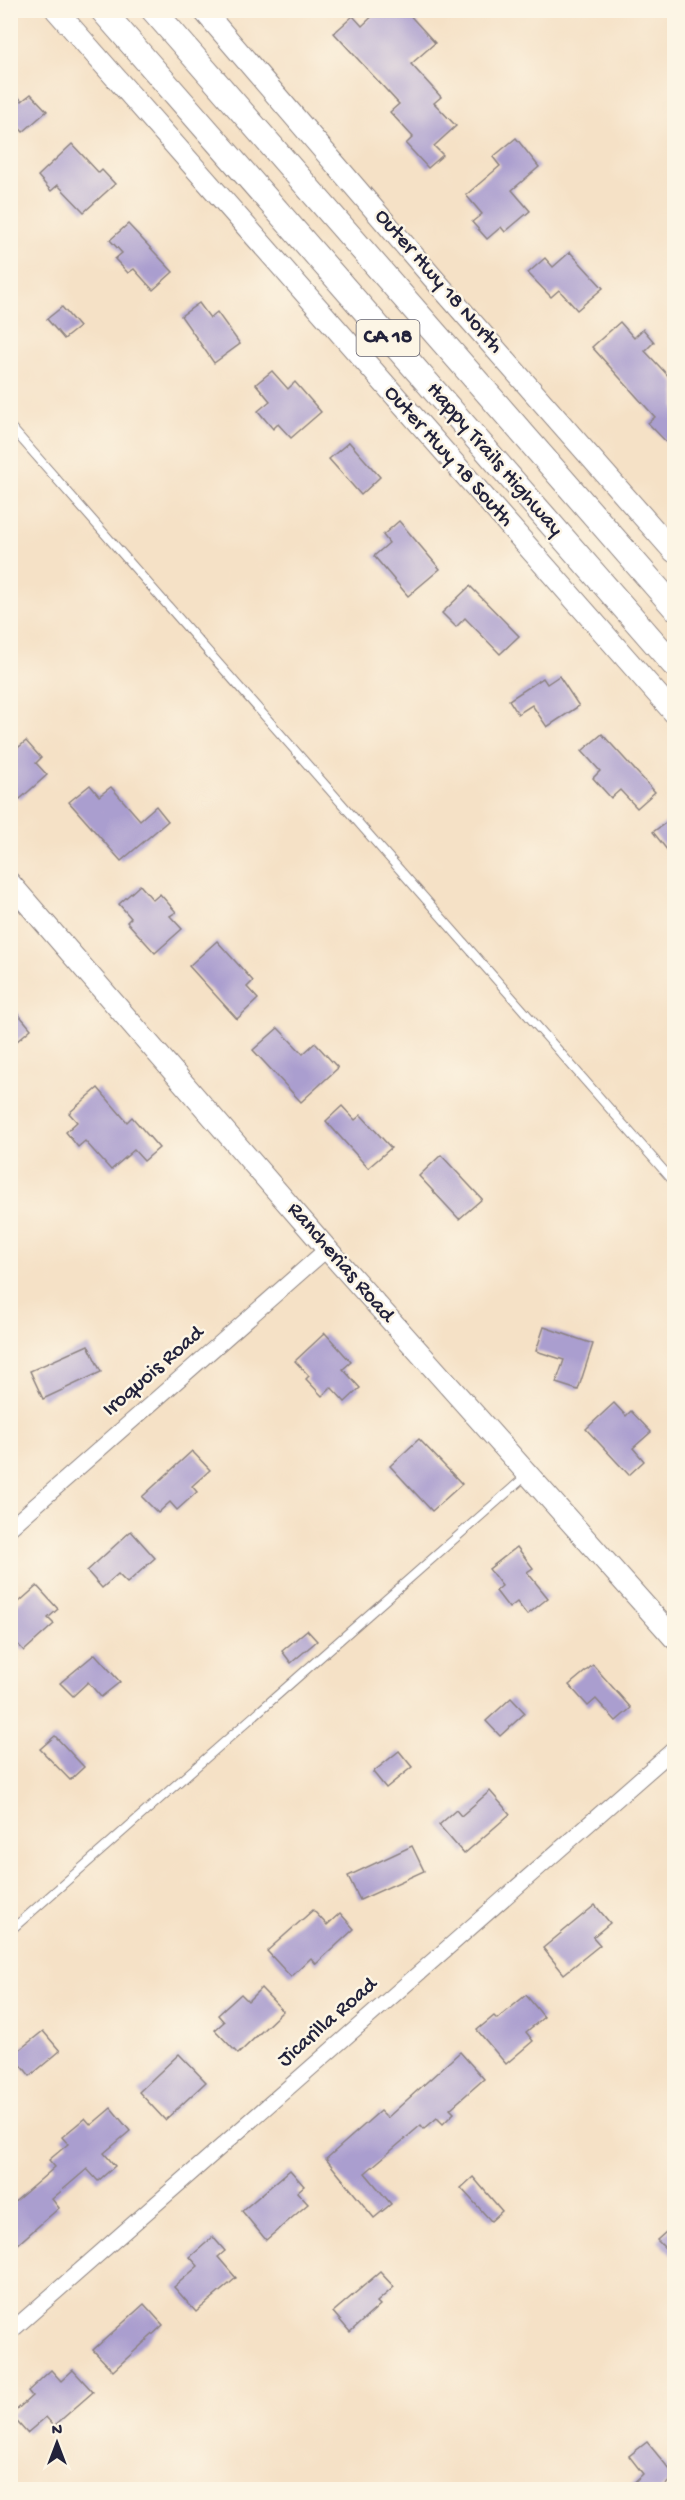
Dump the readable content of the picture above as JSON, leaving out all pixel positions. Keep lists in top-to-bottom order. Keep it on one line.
{"streets":{"main road":["CA 18","Happy Trails Highway"],"street":["Outer Hwy 18 North","Outer Hwy 18 South","Rancherias Road","Iroquois Road","Jicarilla Road"]},"crossings":[["Rancherias Road","Iroquois Road"]],"north":"top"}
